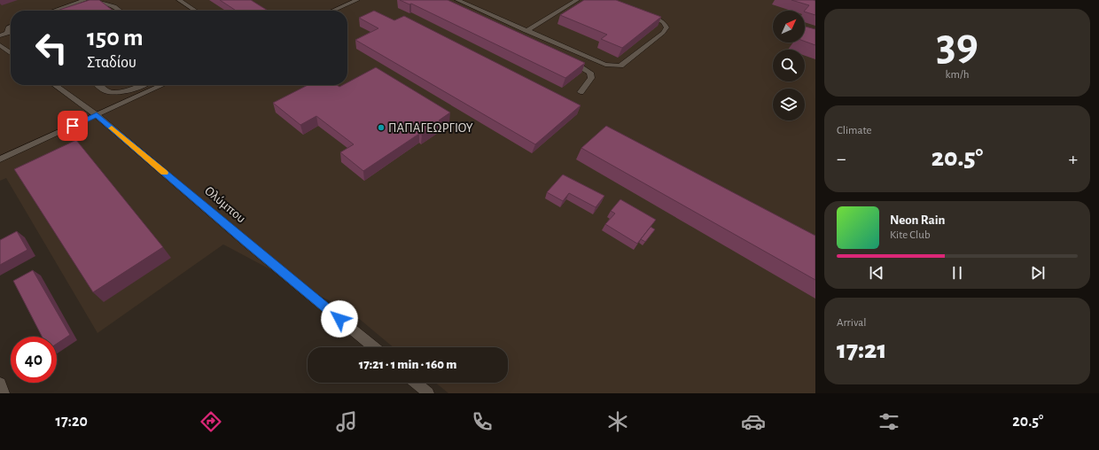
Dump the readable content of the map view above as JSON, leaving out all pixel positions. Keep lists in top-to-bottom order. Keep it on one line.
{"streets":{"street":["Ολύμπου"]},"places":["ΠΑΠΑΓΕΩΡΓΙΟΥ"],"north":"top right","page":{"tile":[["39","km/h"],"Climate",["Arrival","17:21"]],"turn":["150 m","Σταδίου"],"heat":["−","20.5°","+"],"song":["Neon Rain","Kite Club"],"limit":"40","trip":"17:21 · 1 min · 160 m","tabs":["17:20","20.5°"]}}
